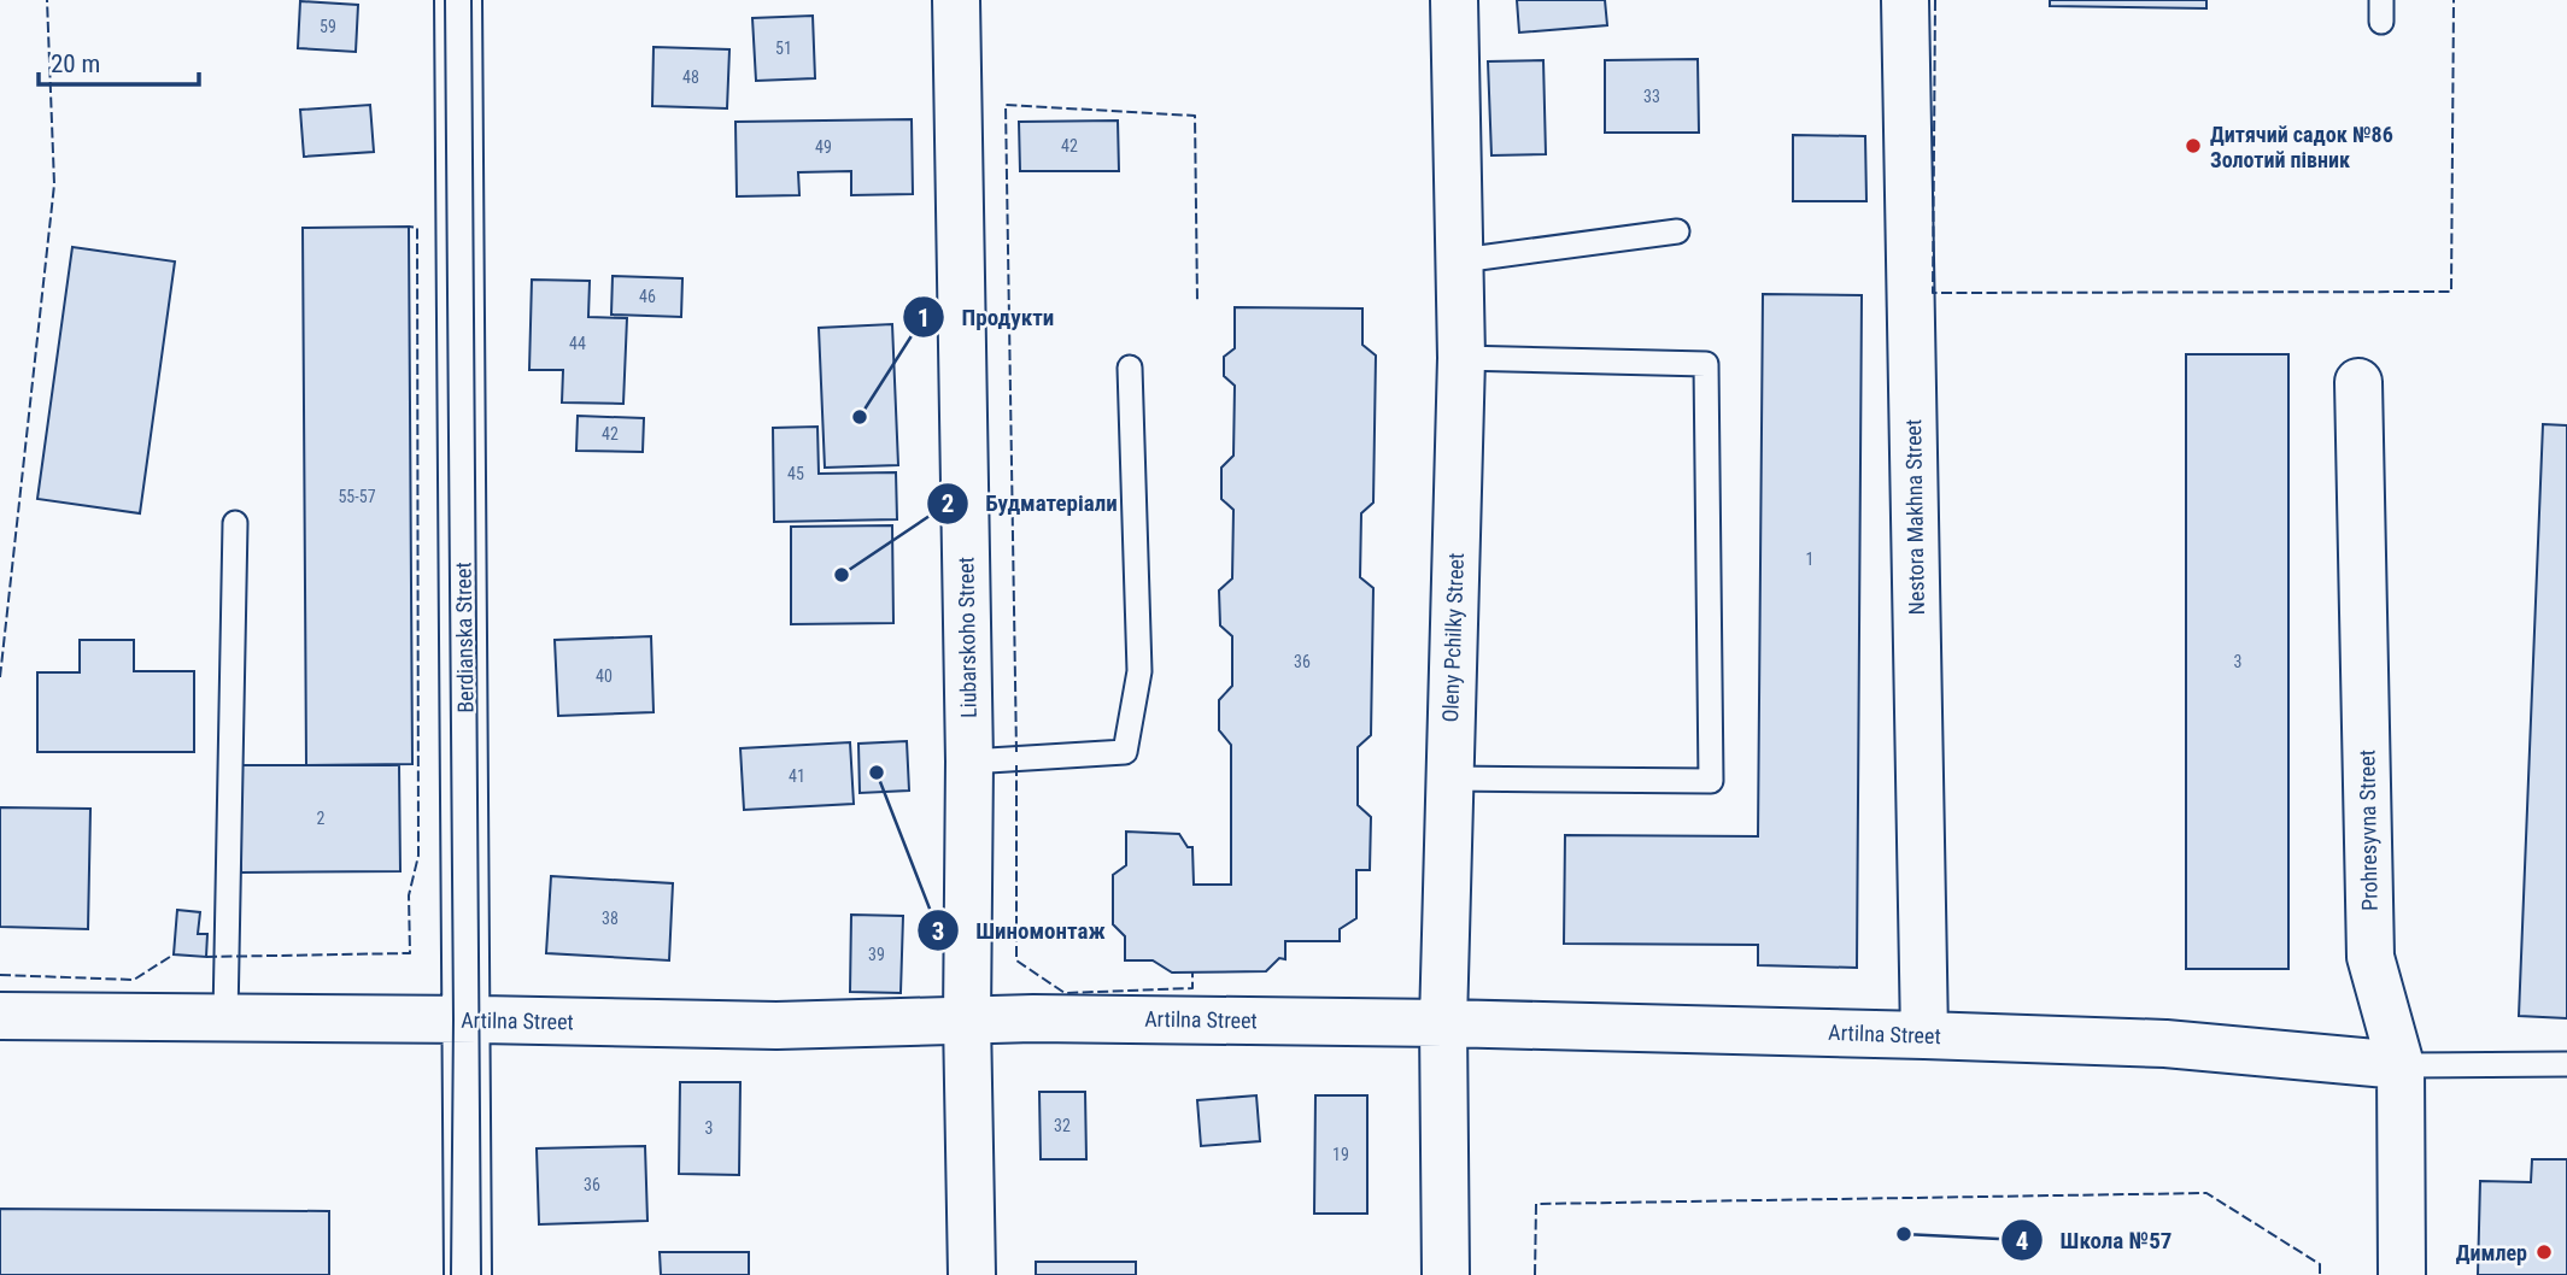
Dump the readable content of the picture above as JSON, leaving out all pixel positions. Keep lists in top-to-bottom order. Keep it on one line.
{"streets":{"street":["Nestora Makhna Street","Berdianska Street","Liubarskoho Street","Oleny Pchilky Street","Prohresyvna Street","Artilna Street"]},"crossings":[["Nestora Makhna Street","Artilna Street"],["Berdianska Street","Artilna Street"],["Liubarskoho Street","Artilna Street"],["Oleny Pchilky Street","Artilna Street"],["Prohresyvna Street","Artilna Street"]],"places":["Дитячий садок №86 Золотий півник","Продукти","Будматеріали","Шиномонтаж","Школа №57","Димлер"],"house_numbers":["59","51","48","33","42","49","46","44","42","45","55-57","1","36","3","40","41","2","38","39","32","3","19","36"],"scale_bar":"20 m"}
